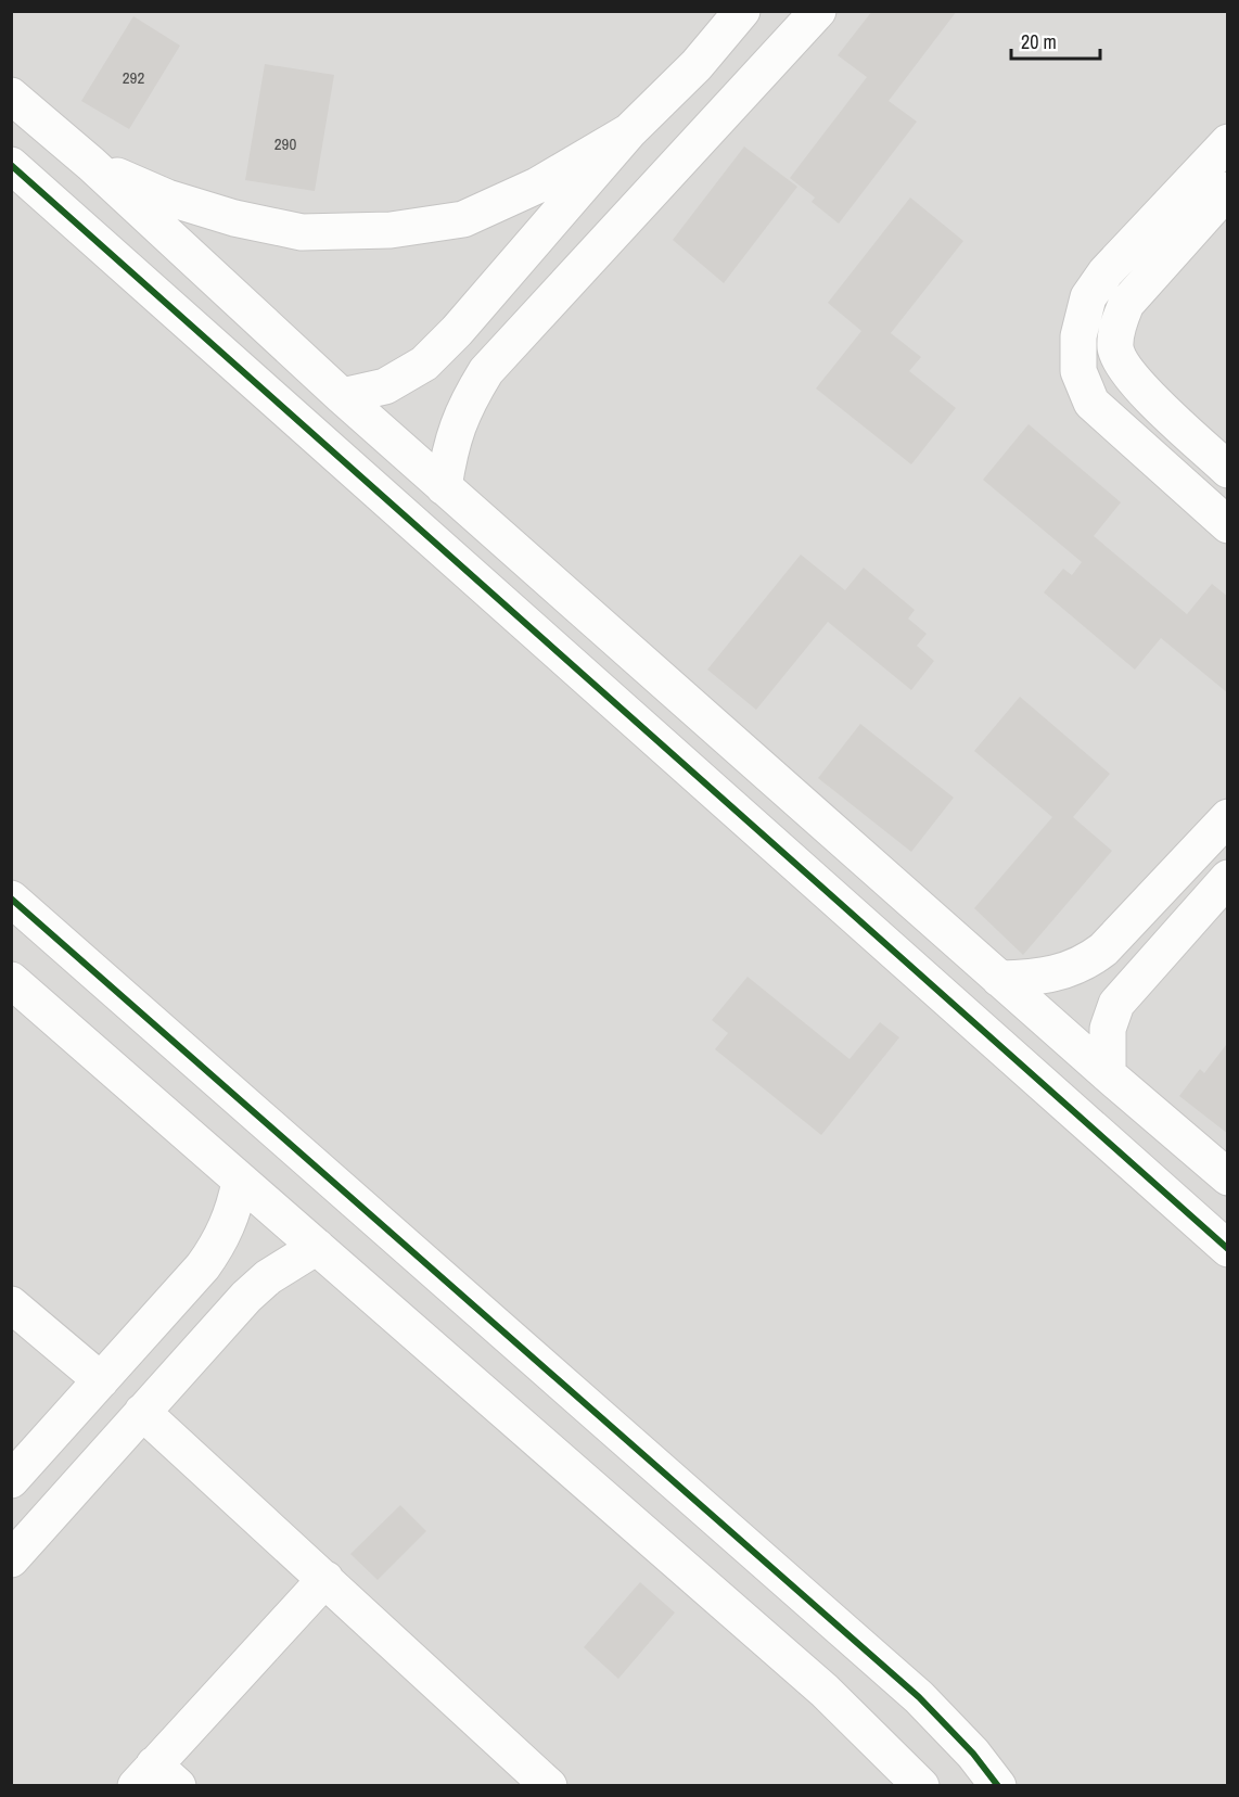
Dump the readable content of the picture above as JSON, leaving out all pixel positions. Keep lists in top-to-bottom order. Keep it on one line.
{"house_numbers":["292","290"],"scale_bar":"20 m"}
